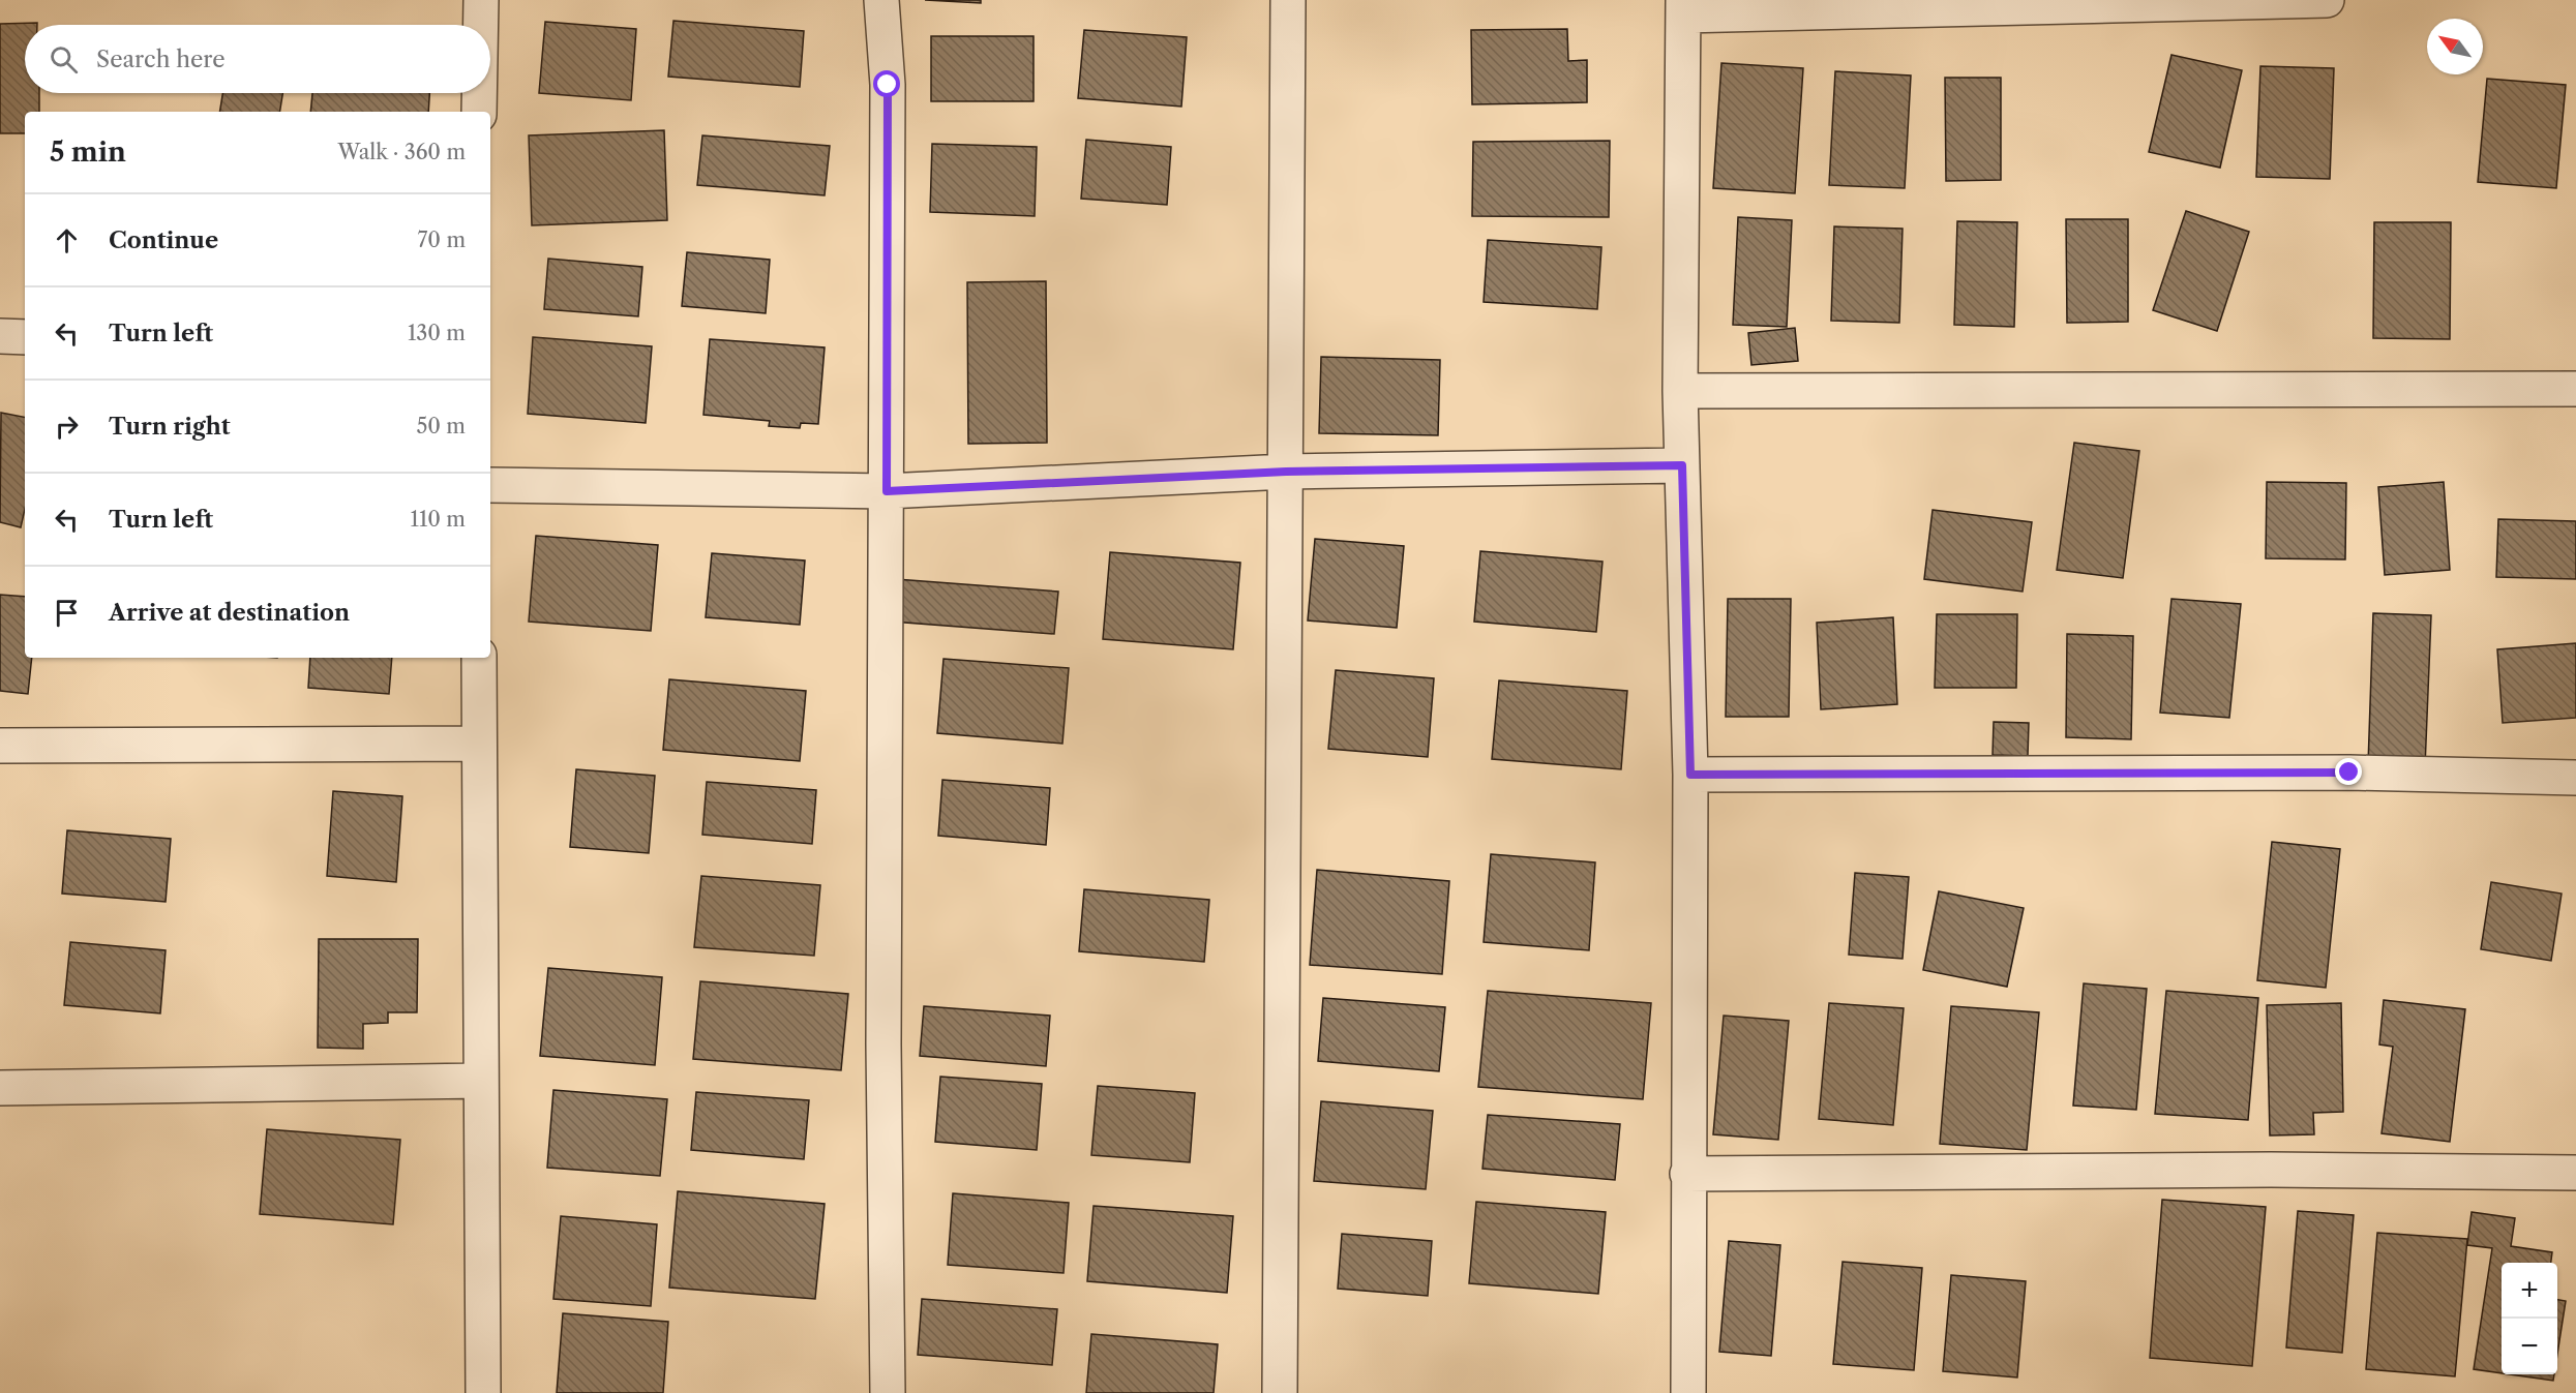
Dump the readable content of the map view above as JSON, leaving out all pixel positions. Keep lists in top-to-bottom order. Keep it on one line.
{"north":"top left","page":{"search":"Search here","heading":["5 min","Walk · 360 m"],"list":[["Continue","70 m"],["Turn left","130 m"],["Turn right","50 m"],["Turn left","110 m"],"Arrive at destination"],"map_buttons":["+","−"]}}
